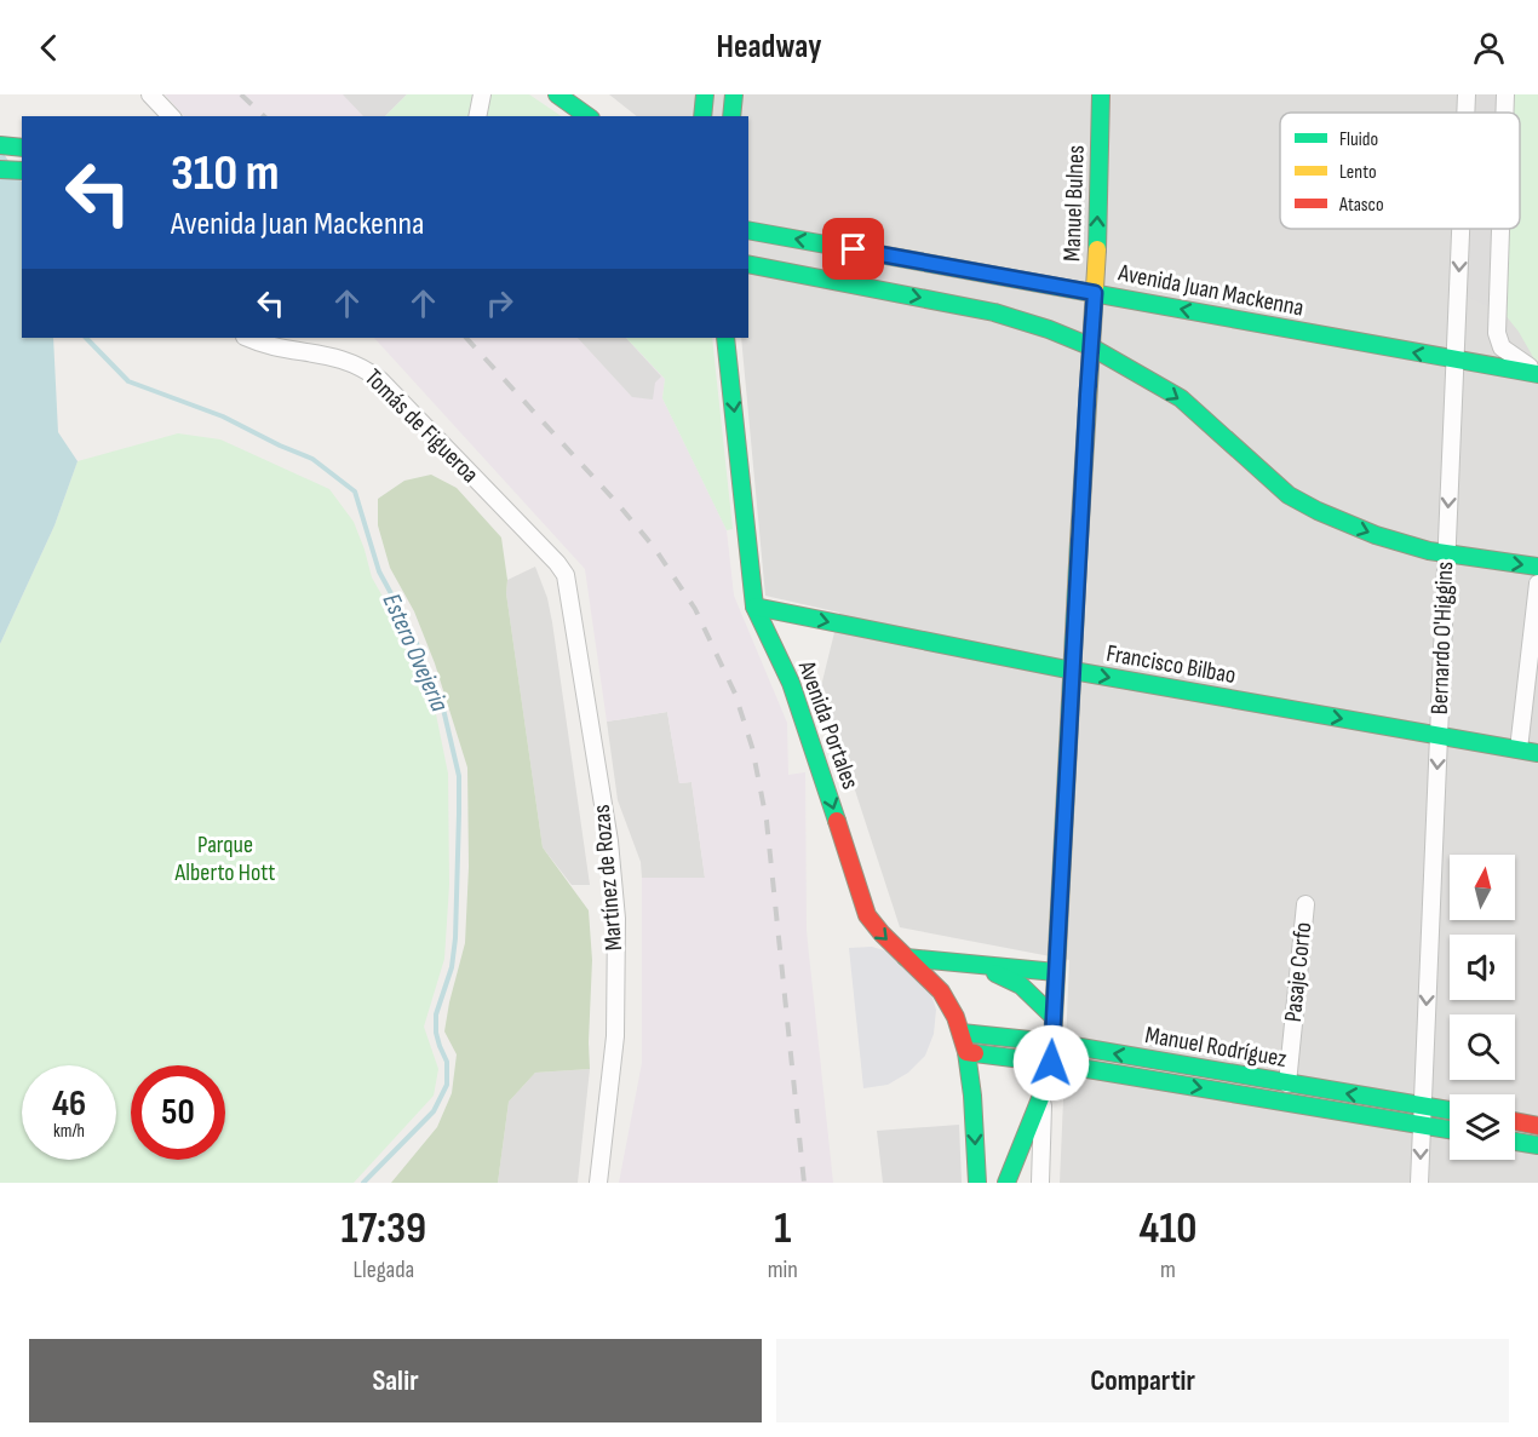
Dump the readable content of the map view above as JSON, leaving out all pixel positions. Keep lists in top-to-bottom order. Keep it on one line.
{"streets":{"main road":["Manuel Bulnes","Avenida Juan Mackenna","Francisco Bilbao","Avenida Portales","Manuel Rodríguez"],"street":["Tomás de Figueroa","Bernardo O'Higgins","Martínez de Rozas","Pasaje Corfo"]},"crossings":[["Manuel Bulnes","Avenida Juan Mackenna"],["Manuel Bulnes","Francisco Bilbao"],["Manuel Bulnes","Manuel Rodríguez"],["Avenida Juan Mackenna","Bernardo O'Higgins"],["Tomás de Figueroa","Martínez de Rozas"],["Bernardo O'Higgins","Francisco Bilbao"],["Bernardo O'Higgins","Manuel Rodríguez"],["Francisco Bilbao","Avenida Portales"],["Avenida Portales","Manuel Rodríguez"],["Pasaje Corfo","Manuel Rodríguez"]],"one_way":["Bernardo O'Higgins","Francisco Bilbao","Avenida Portales"],"water":["Estero Ovejeria"],"parks":["Parque Alberto Hott"],"legend":["Fluido","Lento","Atasco"],"north":"top","page":{"header":"Headway","turn":["310 m","Avenida Juan Mackenna"],"speed":"46 km/h","limit":"50","eta":["17:39","Llegada","1","min","410","m"],"buttons":["Salir","Compartir"]}}
